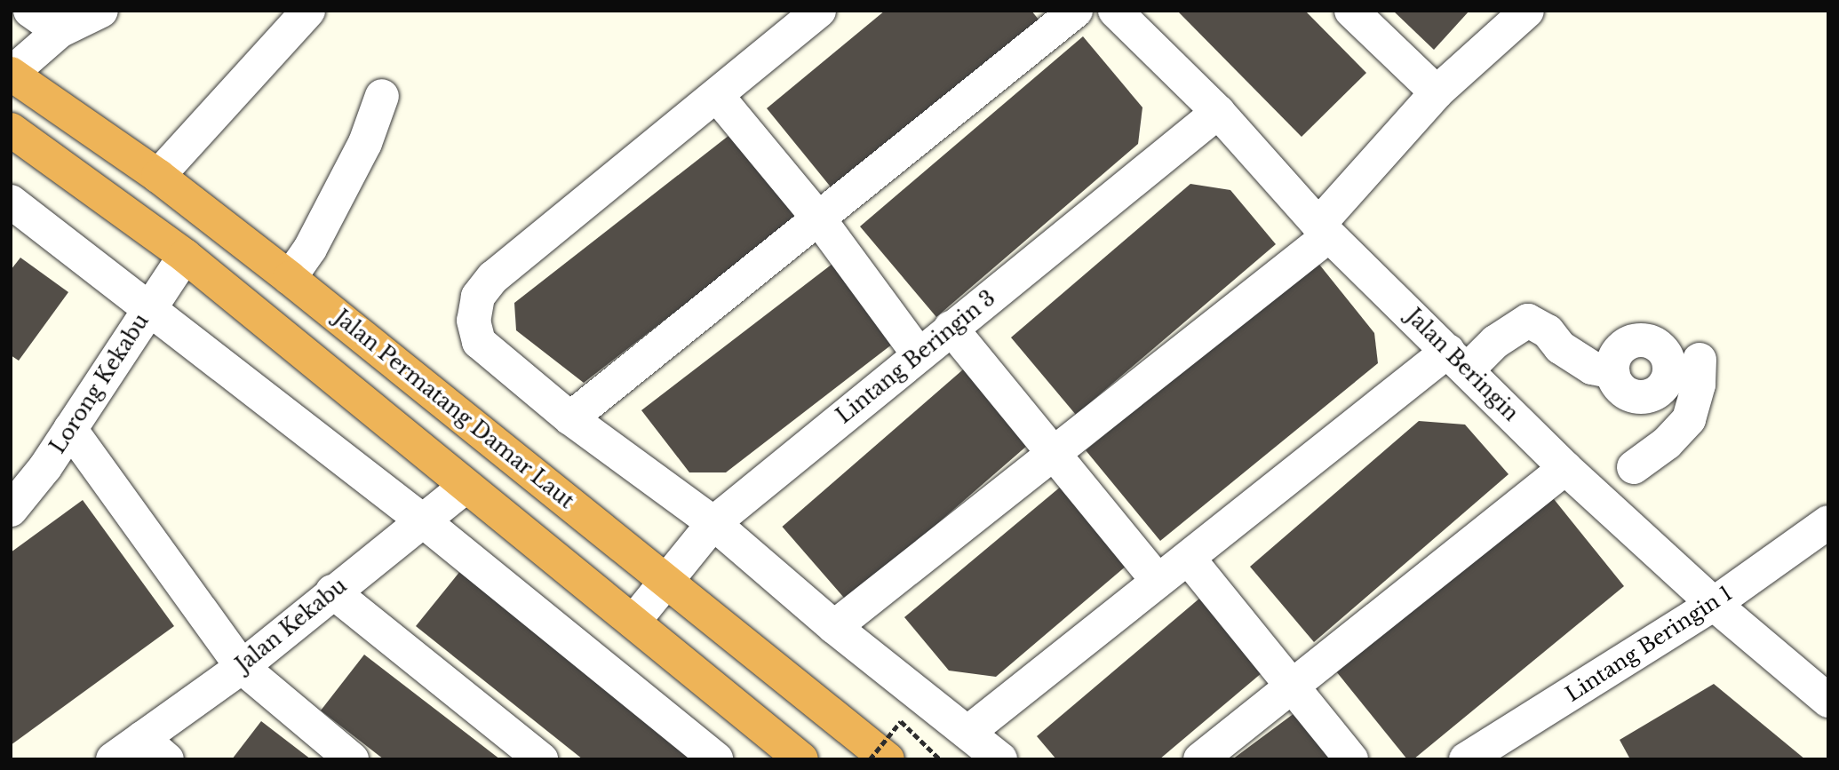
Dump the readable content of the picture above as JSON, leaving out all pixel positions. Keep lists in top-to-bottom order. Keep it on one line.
{"streets":{"highway":["Jalan Permatang Damar Laut"],"street":["Lintang Beringin 3","Jalan Beringin","Lorong Kekabu","Jalan Kekabu","Lintang Beringin 1"]},"crossings":[["Lintang Beringin 3","Jalan Beringin"],["Lintang Beringin 3","Jalan Permatang Damar Laut"],["Jalan Beringin","Lintang Beringin 1"]]}
